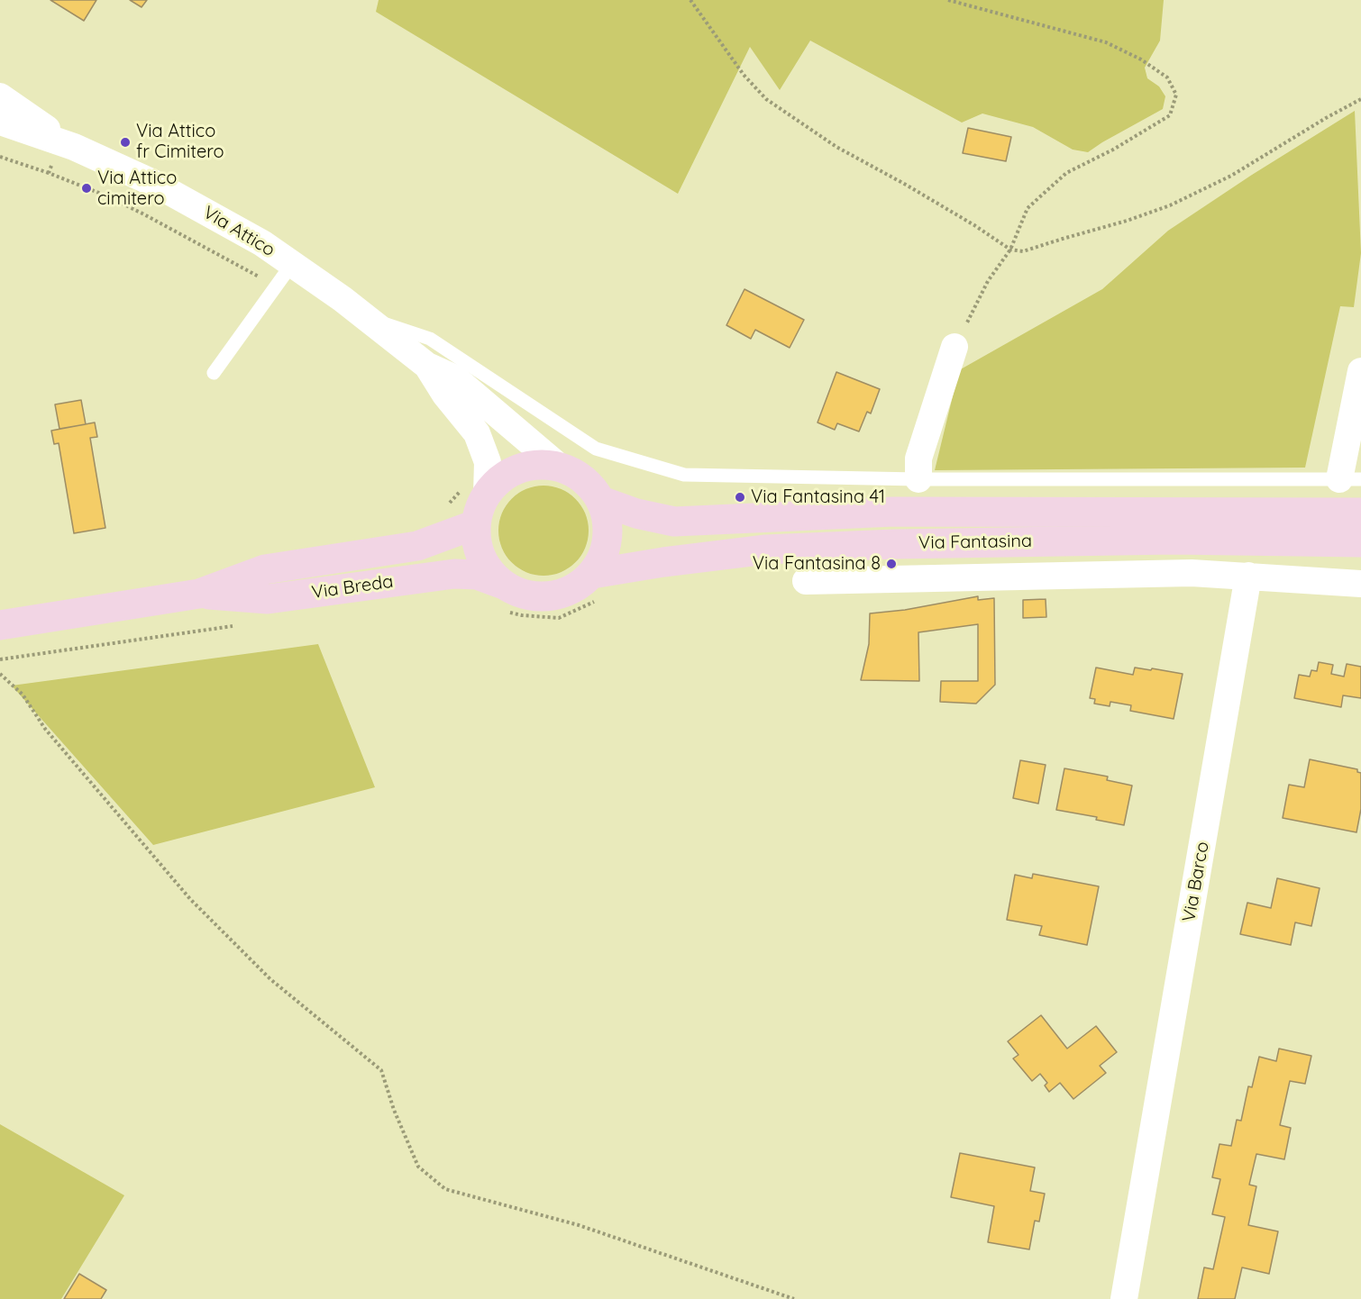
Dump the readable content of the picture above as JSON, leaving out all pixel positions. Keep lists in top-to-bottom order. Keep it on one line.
{"streets":{"street":["Via Attico","Via Fantasina","Via Breda","Via Barco"]},"crossings":[["Via Attico","Via Fantasina"],["Via Attico","Via Breda"],["Via Fantasina","Via Breda"]],"places":["Via Attico fr Cimitero","Via Attico cimitero","Via Fantasina 41","Via Fantasina 8"]}
